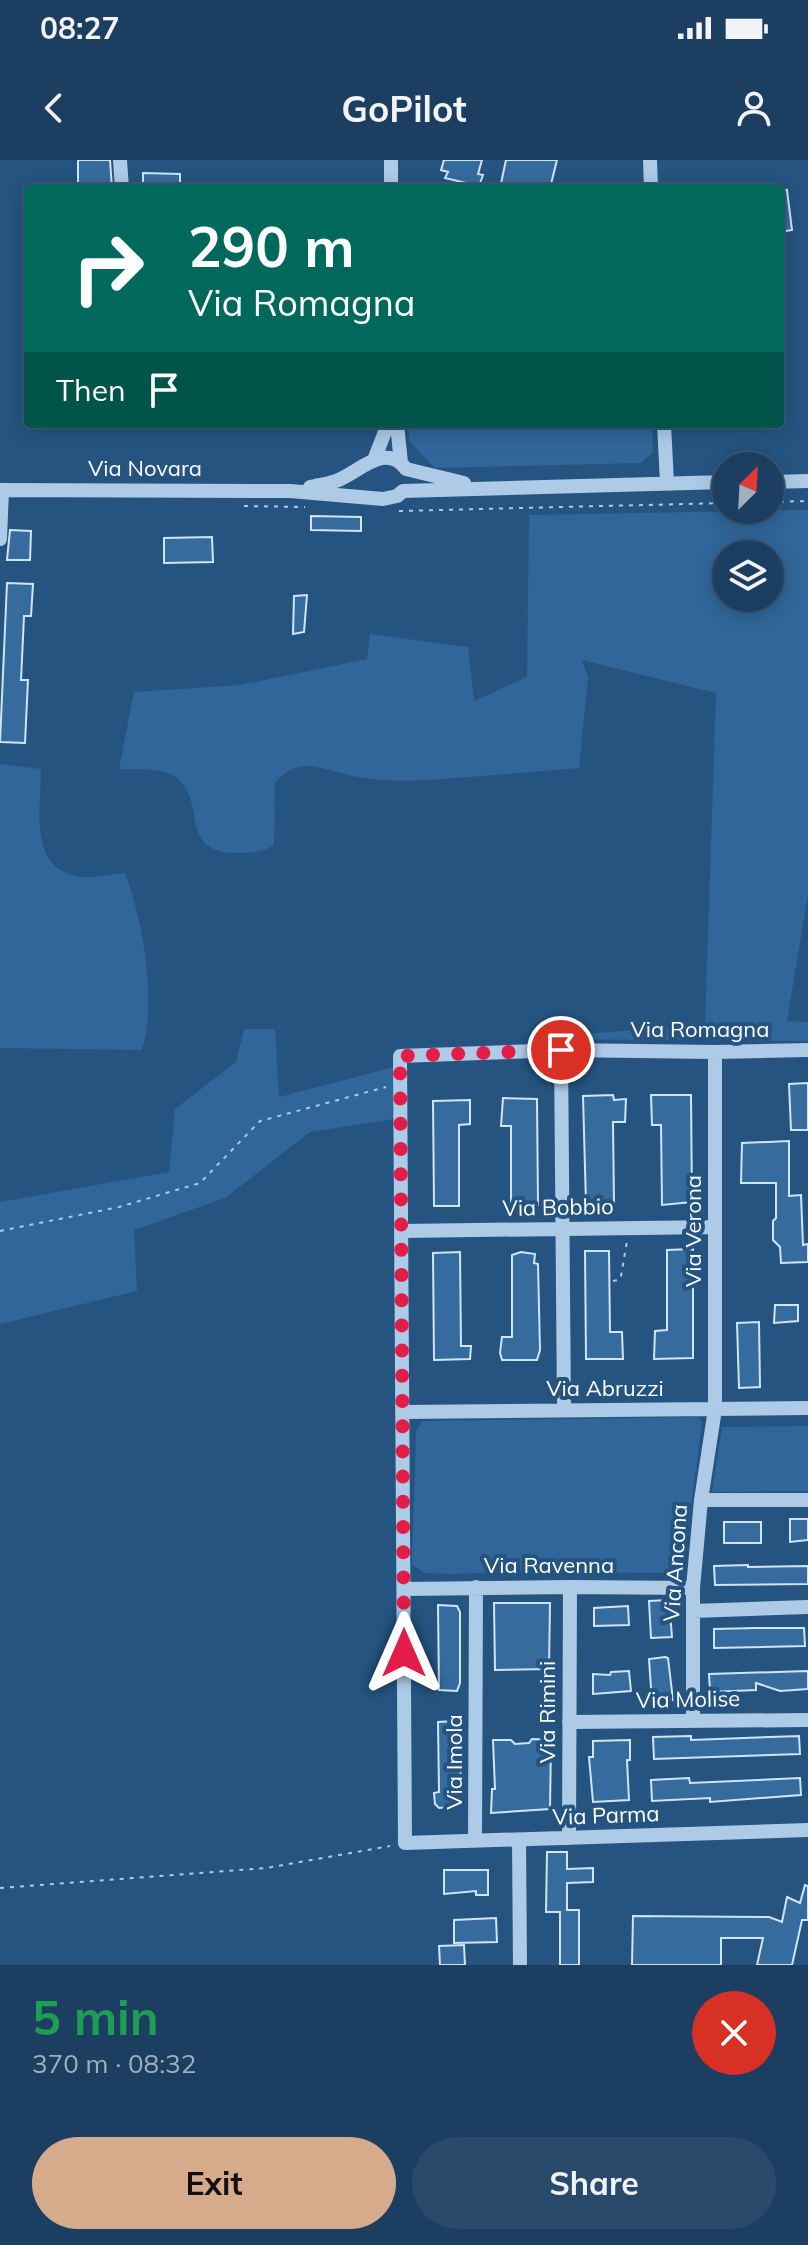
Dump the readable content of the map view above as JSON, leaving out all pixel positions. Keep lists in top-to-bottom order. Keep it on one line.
{"streets":{"street":["Via Novara","Via Romagna","Via Bobbio","Via Verona","Via Abruzzi","Via Ancona","Via Ravenna","Via Molise","Via Rimini","Via Imola","Via Parma"]},"crossings":[["Via Romagna","Via Verona"],["Via Bobbio","Via Verona"],["Via Verona","Via Abruzzi"],["Via Verona","Via Ancona"],["Via Abruzzi","Via Ancona"],["Via Ancona","Via Ravenna"],["Via Ancona","Via Molise"],["Via Ravenna","Via Rimini"],["Via Ravenna","Via Imola"],["Via Molise","Via Rimini"],["Via Rimini","Via Parma"],["Via Imola","Via Parma"]],"north":"top right","page":{"status":"08:27","header":"GoPilot","turn":["290 m","Via Romagna"],"then":"Then","heading":["5 min","370 m · 08:32"],"buttons":["Exit","Share"]}}
